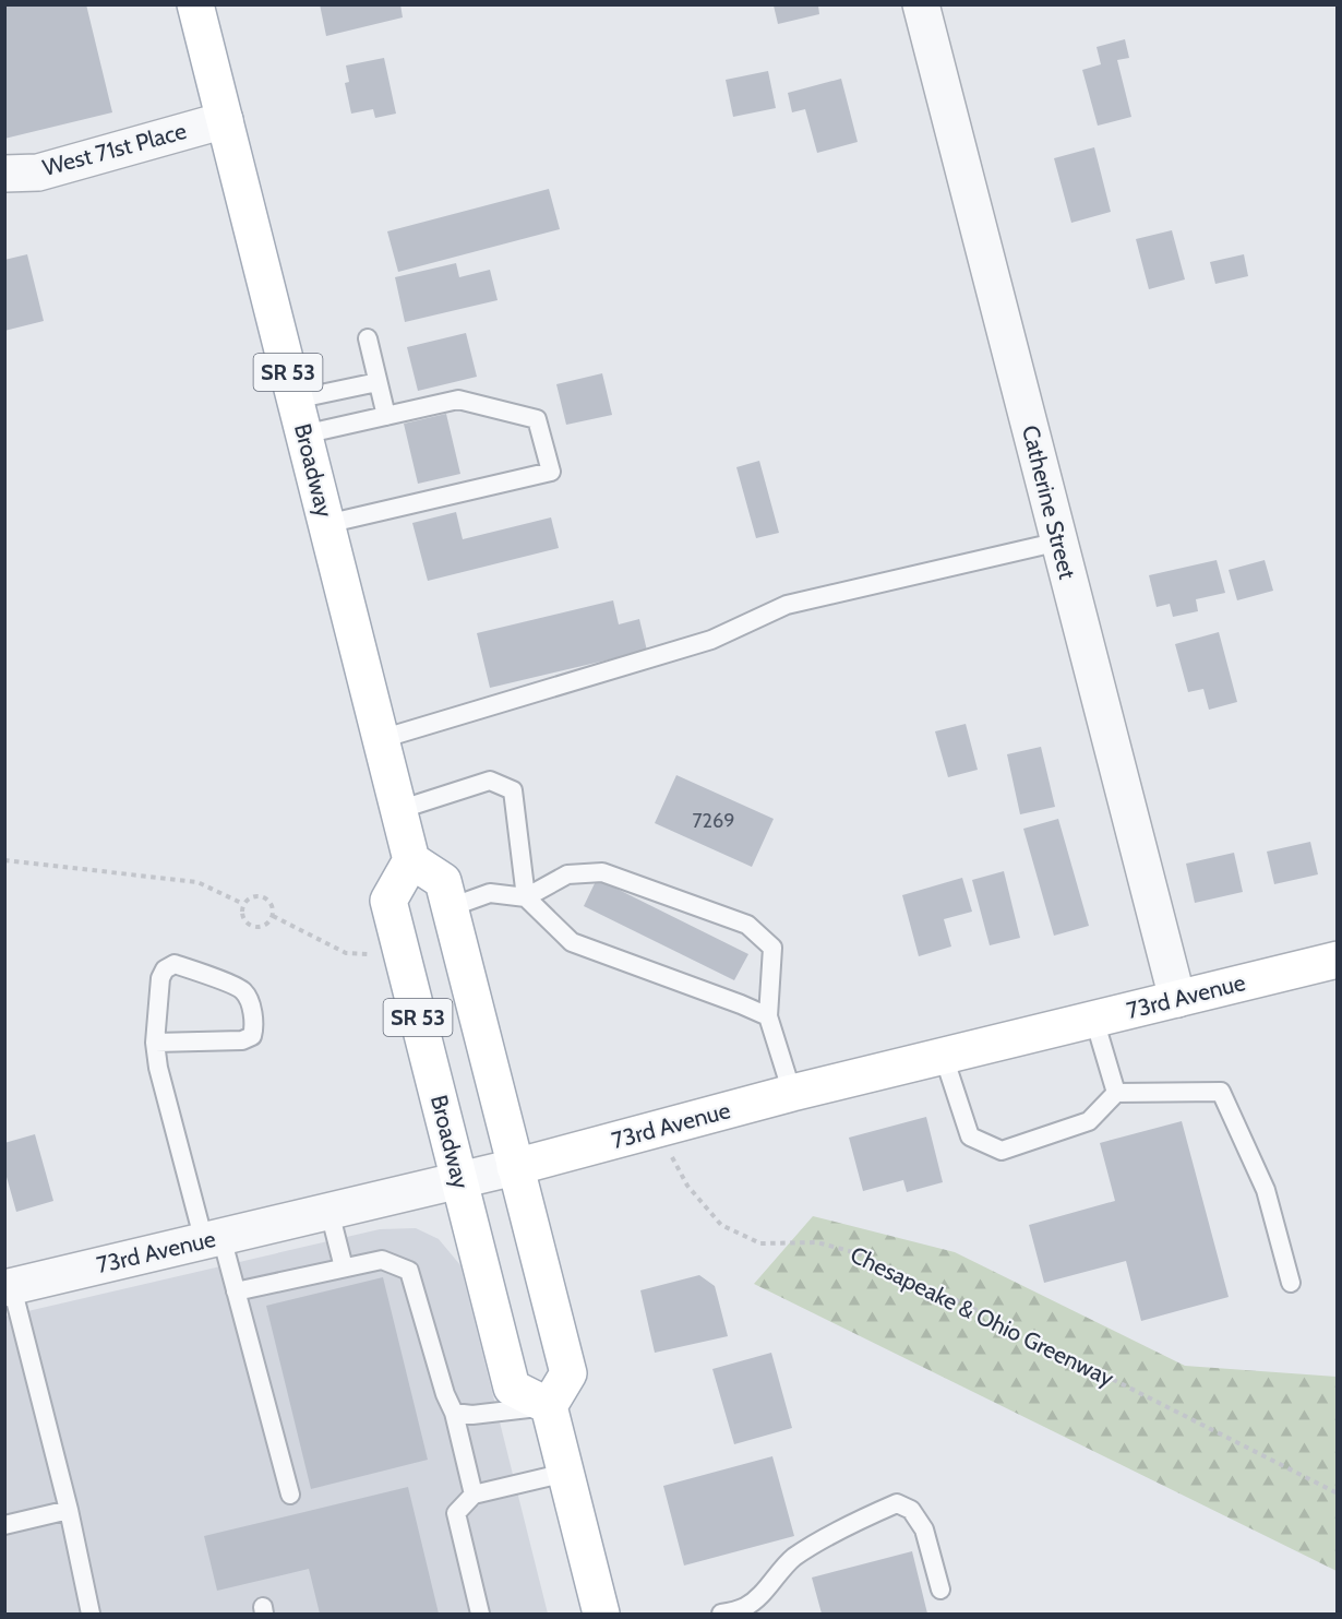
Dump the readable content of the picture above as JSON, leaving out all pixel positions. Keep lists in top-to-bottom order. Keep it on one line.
{"streets":{"main road":["SR 53","Broadway","73rd Avenue"],"street":["West 71st Place","Catherine Street"],"path":["Chesapeake & Ohio Greenway"]},"crossings":[["West 71st Place","Broadway"],["SR 53","Broadway"],["SR 53","73rd Avenue"],["Broadway","73rd Avenue"],["Catherine Street","73rd Avenue"],["73rd Avenue","Chesapeake & Ohio Greenway"]],"house_numbers":["7269"]}
